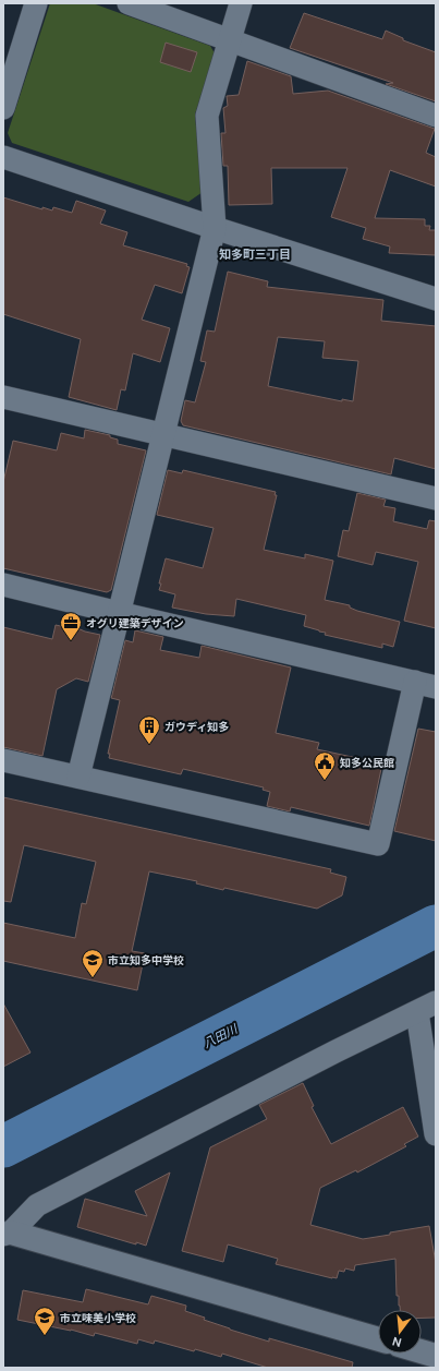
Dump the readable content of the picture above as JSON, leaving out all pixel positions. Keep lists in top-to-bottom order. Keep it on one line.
{"districts":["知多町三丁目"],"water":["八田川"],"places":{"office":["オグリ建築デザイン"],"building":["ガウディ知多"],"public building":["知多公民館"],"school or university":["市立知多中学校","市立味美小学校"]},"north":"bottom"}
